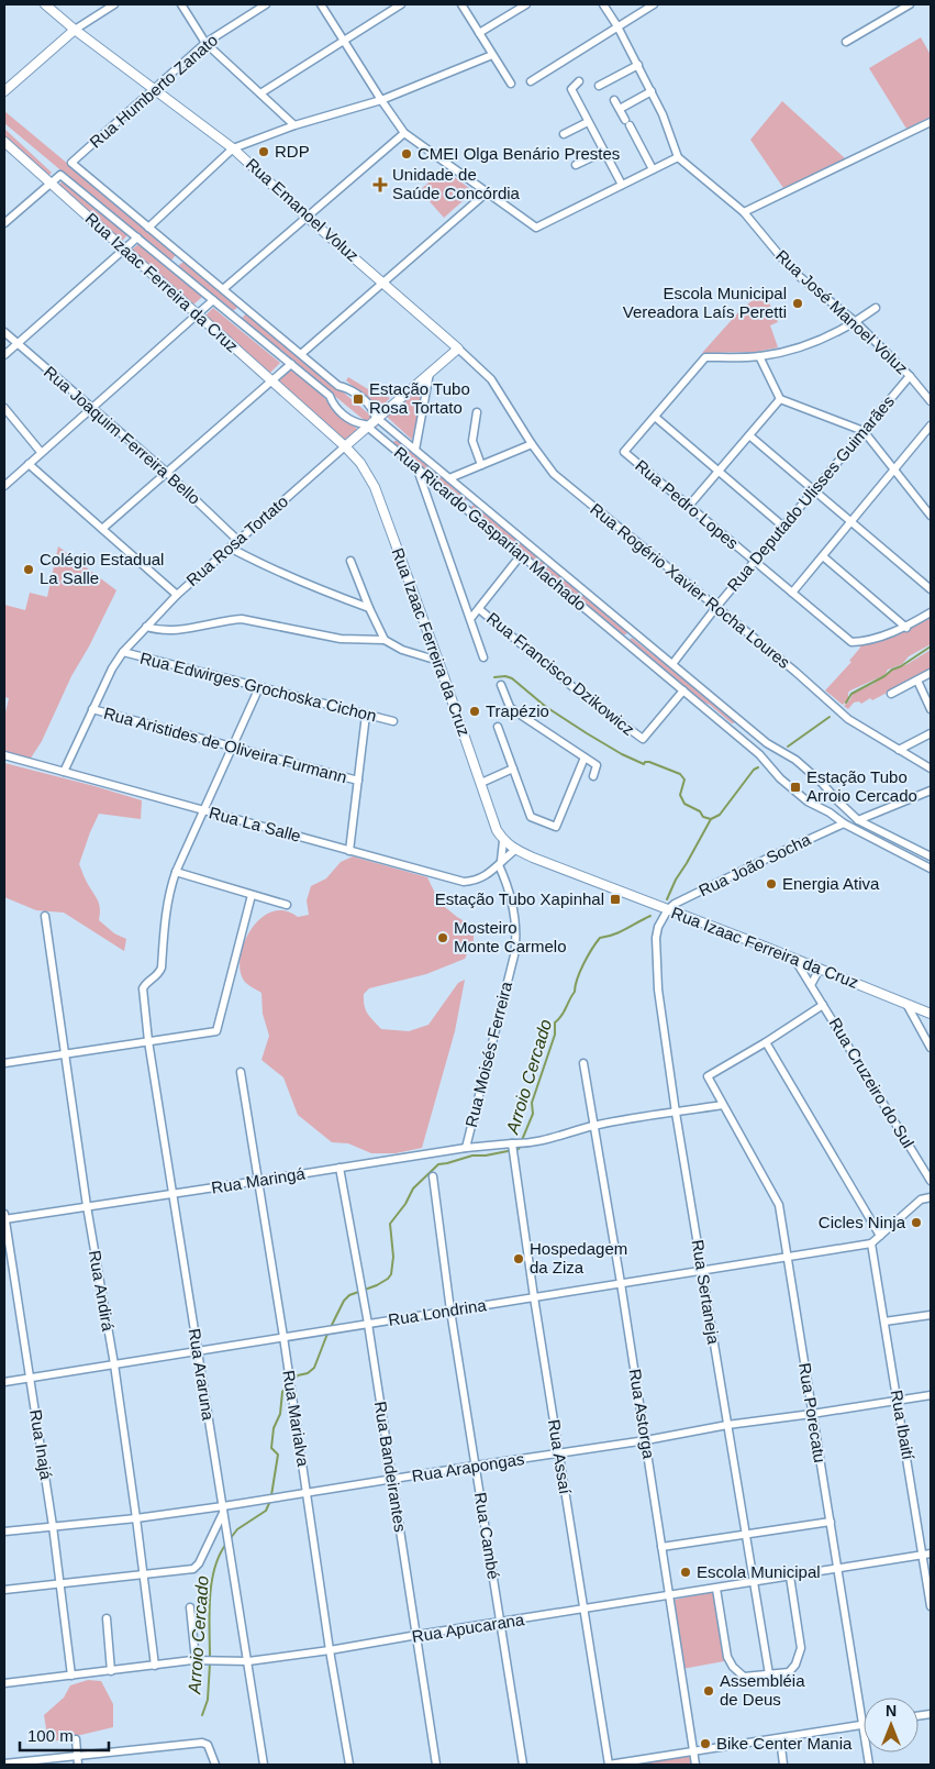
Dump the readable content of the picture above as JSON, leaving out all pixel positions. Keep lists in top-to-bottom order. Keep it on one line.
{"streets":{"main road":["Rua Emanoel Voluz","Rua Izaac Ferreira da Cruz","Rua Rosa Tortato"],"street":["Rua Humberto Zanato","Rua José Manoel Voluz","Rua Joaquim Ferreira Bello","Rua Deputado Ulisses Guimarães","Rua Pedro Lopes","Rua Ricardo Gasparian Machado","Rua Rogério Xavier Rocha Loures","Rua Francisco Dzikowicz","Rua Edwirges Grochoska Cichon","Rua Aristides de Oliveira Furmann","Rua La Salle","Rua João Socha","Rua Moisés Ferreira","Rua Cruzeiro do Sul","Rua Maringá","Rua Andirá","Rua Sertaneja","Rua Londrina","Rua Araruna","Rua Porecatu","Rua Astorga","Rua Marialva","Rua Ibaití","Rua Inajá","Rua Assaí","Rua Bandeirantes","Rua Arapongas","Rua Cambé","Rua Apucarana"]},"crossings":[["Rua Humberto Zanato","Rua Emanoel Voluz"],["Rua Humberto Zanato","Rua Ricardo Gasparian Machado"],["Rua Emanoel Voluz","Rua Rosa Tortato"],["Rua Emanoel Voluz","Rua Rogério Xavier Rocha Loures"],["Rua Izaac Ferreira da Cruz","Rua Ricardo Gasparian Machado"],["Rua Izaac Ferreira da Cruz","Rua Rosa Tortato"],["Rua Izaac Ferreira da Cruz","Rua La Salle"],["Rua Izaac Ferreira da Cruz","Rua João Socha"],["Rua Izaac Ferreira da Cruz","Rua Cruzeiro do Sul"],["Rua Izaac Ferreira da Cruz","Rua Sertaneja"],["Rua José Manoel Voluz","Rua Deputado Ulisses Guimarães"],["Rua Joaquim Ferreira Bello","Rua Rosa Tortato"],["Rua Deputado Ulisses Guimarães","Rua Pedro Lopes"],["Rua Deputado Ulisses Guimarães","Rua Ricardo Gasparian Machado"],["Rua Deputado Ulisses Guimarães","Rua Rogério Xavier Rocha Loures"],["Rua Ricardo Gasparian Machado","Rua Rosa Tortato"],["Rua Ricardo Gasparian Machado","Rua Francisco Dzikowicz"],["Rua Ricardo Gasparian Machado","Rua João Socha"],["Rua Rosa Tortato","Rua Edwirges Grochoska Cichon"],["Rua Rosa Tortato","Rua Aristides de Oliveira Furmann"],["Rua Rosa Tortato","Rua La Salle"],["Rua La Salle","Rua Moisés Ferreira"],["Rua João Socha","Rua Sertaneja"],["Rua Moisés Ferreira","Rua Maringá"],["Rua Maringá","Rua Andirá"],["Rua Maringá","Rua Sertaneja"],["Rua Maringá","Rua Araruna"],["Rua Maringá","Rua Porecatu"],["Rua Maringá","Rua Astorga"],["Rua Maringá","Rua Marialva"],["Rua Maringá","Rua Inajá"],["Rua Maringá","Rua Assaí"],["Rua Maringá","Rua Bandeirantes"],["Rua Andirá","Rua Londrina"],["Rua Andirá","Rua Arapongas"],["Rua Andirá","Rua Apucarana"],["Rua Sertaneja","Rua Londrina"],["Rua Sertaneja","Rua Arapongas"],["Rua Sertaneja","Rua Apucarana"],["Rua Londrina","Rua Araruna"],["Rua Londrina","Rua Porecatu"],["Rua Londrina","Rua Astorga"],["Rua Londrina","Rua Marialva"],["Rua Londrina","Rua Ibaití"],["Rua Londrina","Rua Inajá"],["Rua Londrina","Rua Assaí"],["Rua Londrina","Rua Bandeirantes"],["Rua Londrina","Rua Cambé"],["Rua Araruna","Rua Arapongas"],["Rua Araruna","Rua Apucarana"],["Rua Porecatu","Rua Arapongas"],["Rua Porecatu","Rua Apucarana"],["Rua Astorga","Rua Arapongas"],["Rua Astorga","Rua Apucarana"],["Rua Marialva","Rua Arapongas"],["Rua Marialva","Rua Apucarana"],["Rua Ibaití","Rua Arapongas"],["Rua Ibaití","Rua Apucarana"],["Rua Inajá","Rua Arapongas"],["Rua Inajá","Rua Apucarana"],["Rua Assaí","Rua Arapongas"],["Rua Assaí","Rua Apucarana"],["Rua Bandeirantes","Rua Arapongas"],["Rua Bandeirantes","Rua Apucarana"],["Rua Arapongas","Rua Cambé"],["Rua Cambé","Rua Apucarana"]],"water":["Arroio Cercado"],"places":{"other":["RDP","CMEI Olga Benário Prestes","Escola Municipal Vereadora Laís Peretti","Colégio Estadual La Salle","Trapézio","Energia Ativa","Mosteiro Monte Carmelo","Cicles Ninja","Hospedagem da Ziza","Escola Municipal","Assembléia de Deus","Bike Center Mania"],"health":["Unidade de Saúde Concórdia"],"transit":["Estação Tubo Rosa Tortato","Estação Tubo Arroio Cercado","Estação Tubo Xapinhal"]},"scale_bar":"100 m","north":"top"}
